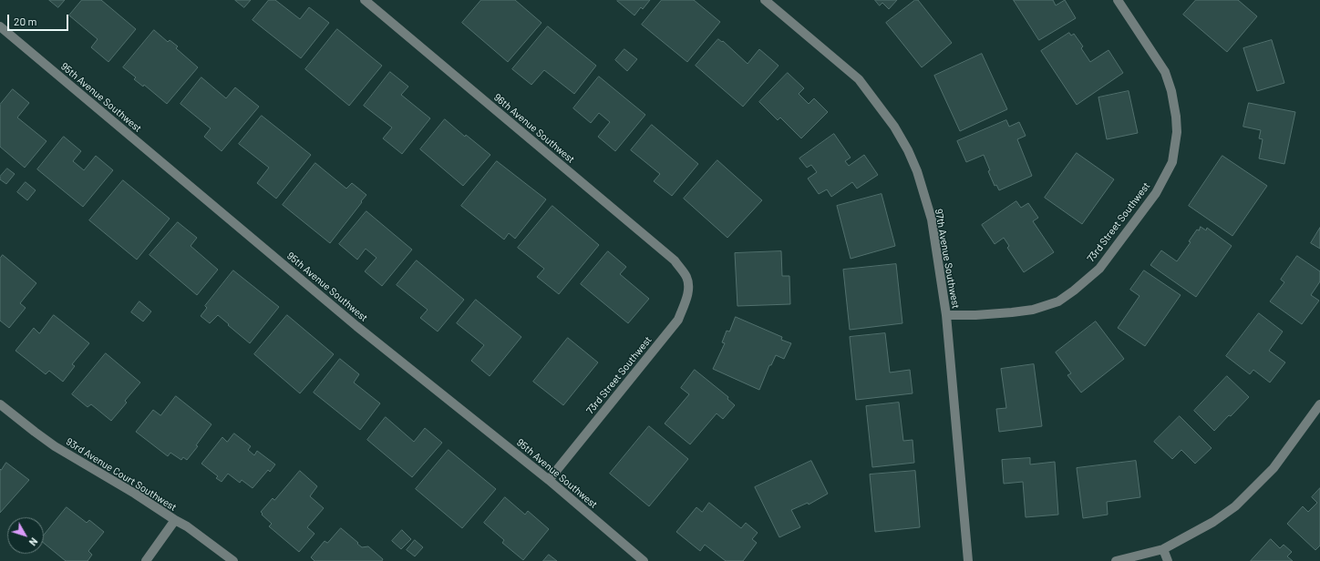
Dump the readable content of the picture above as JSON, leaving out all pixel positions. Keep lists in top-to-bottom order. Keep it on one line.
{"streets":{"street":["95th Avenue Southwest","96th Avenue Southwest","73rd Street Southwest","97th Avenue Southwest","93rd Avenue Court Southwest"]},"crossings":[["95th Avenue Southwest","73rd Street Southwest"],["96th Avenue Southwest","73rd Street Southwest"],["73rd Street Southwest","97th Avenue Southwest"]],"scale_bar":"20 m","north":"bottom right"}
